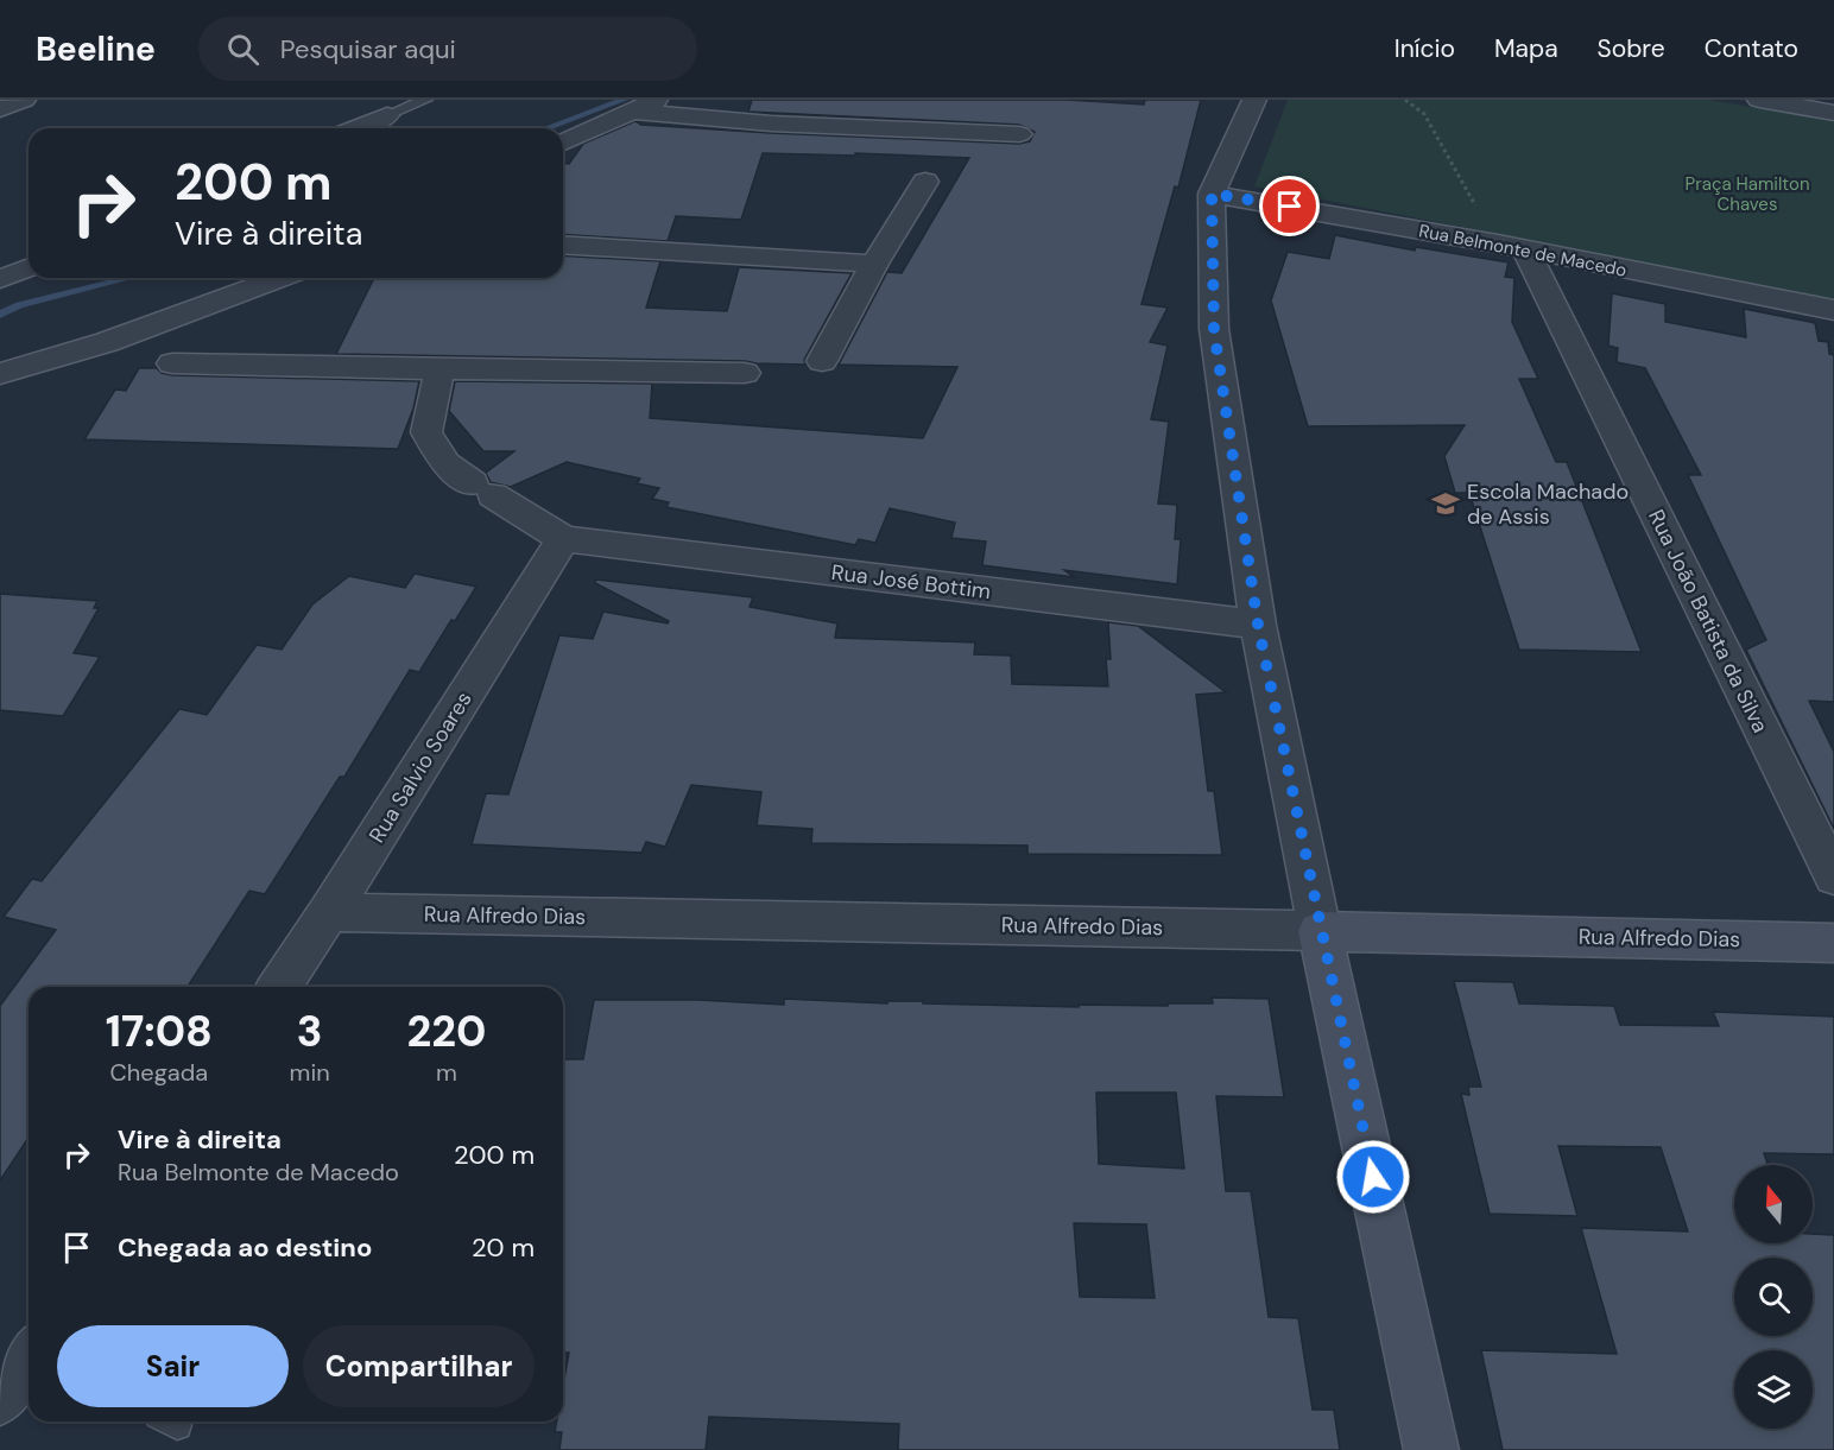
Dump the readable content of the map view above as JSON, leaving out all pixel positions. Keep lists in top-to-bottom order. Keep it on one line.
{"streets":{"street":["Rua Belmonte de Macedo","Rua José Bottim","Rua João Batista da Silva","Rua Salvio Soares","Rua Alfredo Dias"]},"crossings":[["Rua Belmonte de Macedo","Rua João Batista da Silva"],["Rua José Bottim","Rua Salvio Soares"],["Rua Salvio Soares","Rua Alfredo Dias"]],"parks":["Praça Hamilton Chaves"],"places":{"school or university":["Escola Machado de Assis"]},"north":"top","page":{"header":"Beeline","search":"Pesquisar aqui","nav":["Início","Mapa","Sobre","Contato"],"turn":["200 m","Vire à direita"],"eta":["17:08","Chegada","3","min","220","m"],"list":[{"name":"Vire à direita","note":"Rua Belmonte de Macedo","value":"200 m"},{"name":"Chegada ao destino","value":"20 m"}],"buttons":["Sair","Compartilhar"]}}
